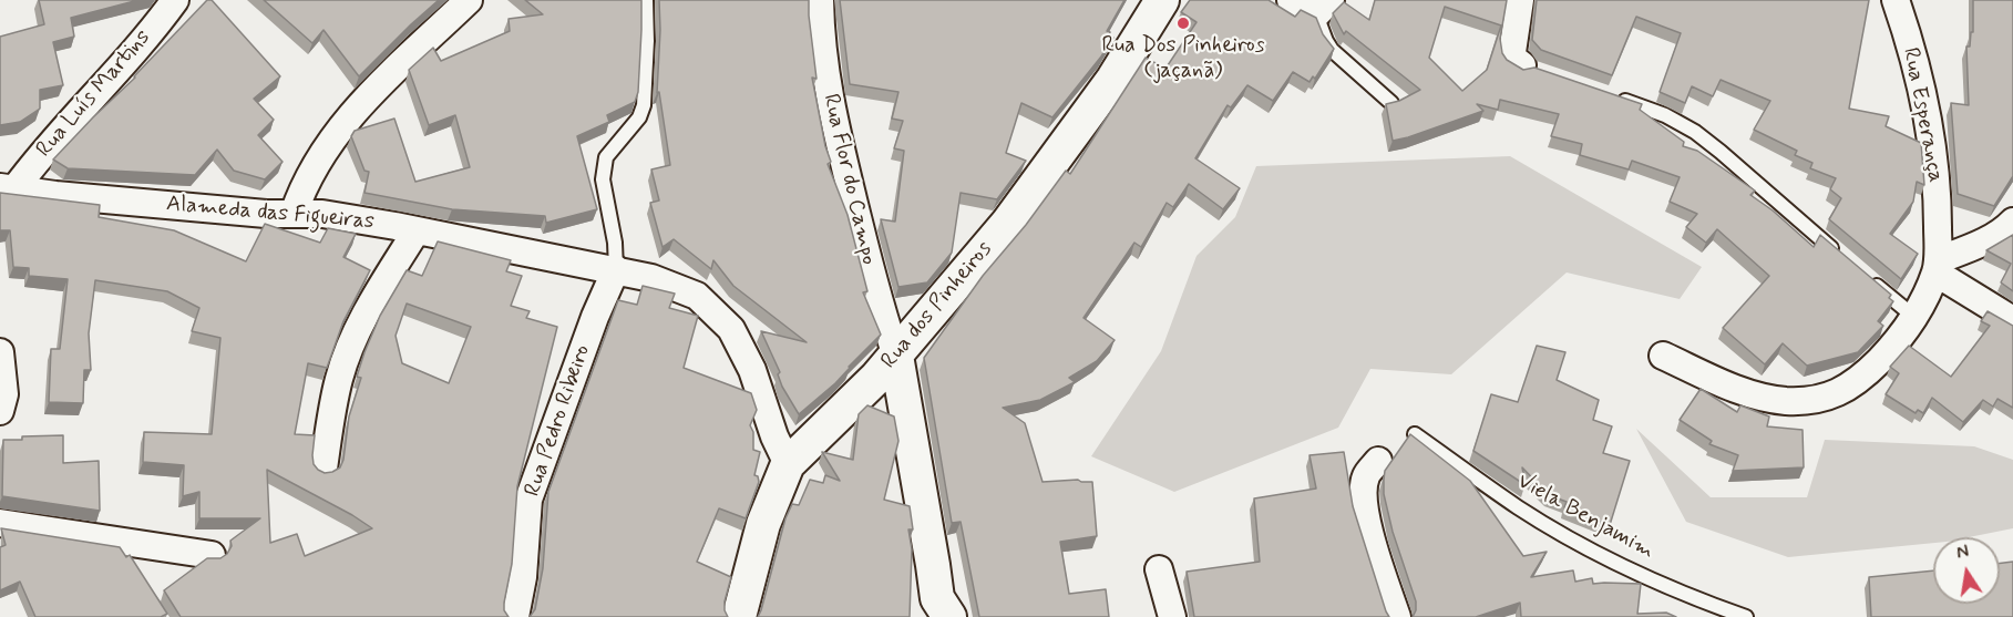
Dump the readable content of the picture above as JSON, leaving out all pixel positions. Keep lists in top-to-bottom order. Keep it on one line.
{"streets":{"street":["Rua Luís Martins","Rua Esperança","Rua Flor do Campo","Alameda das Figueiras","Rua dos Pinheiros","Rua Pedro Ribeiro"],"lane":["Viela Benjamim"]},"crossings":[["Rua Luís Martins","Alameda das Figueiras"],["Rua Flor do Campo","Rua dos Pinheiros"],["Alameda das Figueiras","Rua dos Pinheiros"],["Alameda das Figueiras","Rua Pedro Ribeiro"]],"places":["Rua Dos Pinheiros (jaçanã)"],"north":"top"}
